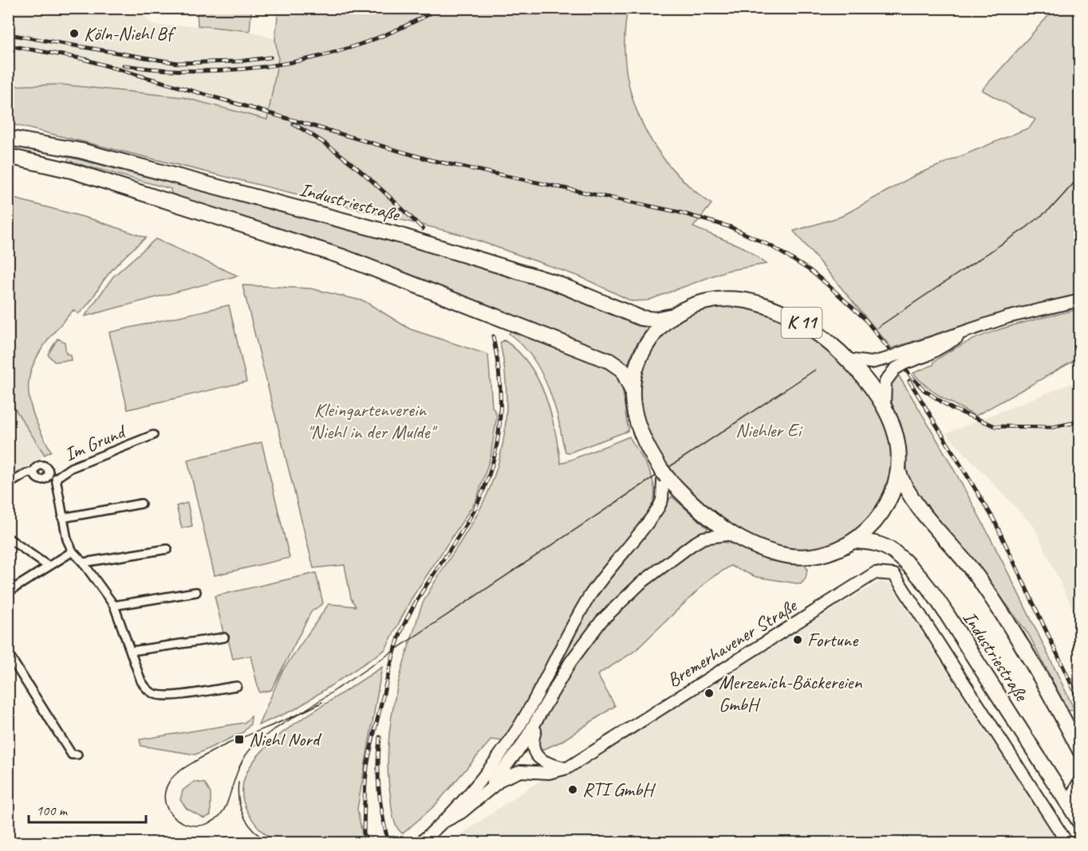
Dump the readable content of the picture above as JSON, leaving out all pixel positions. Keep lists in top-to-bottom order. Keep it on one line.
{"streets":{"highway":["Industriestraße","K 11"],"street":["Im Grund","Bremerhavener Straße"]},"crossings":[["Industriestraße","K 11"],["Industriestraße","Bremerhavener Straße"],["K 11","Bremerhavener Straße"]],"parks":["Kleingartenverein \"Niehl in der Mulde\"","Niehler Ei"],"places":{"other":["Köln-Niehl Bf","Fortune","Merzenich-Bäckereien GmbH","RTI GmbH"],"transit":["Niehl Nord"]},"scale_bar":"100 m"}
